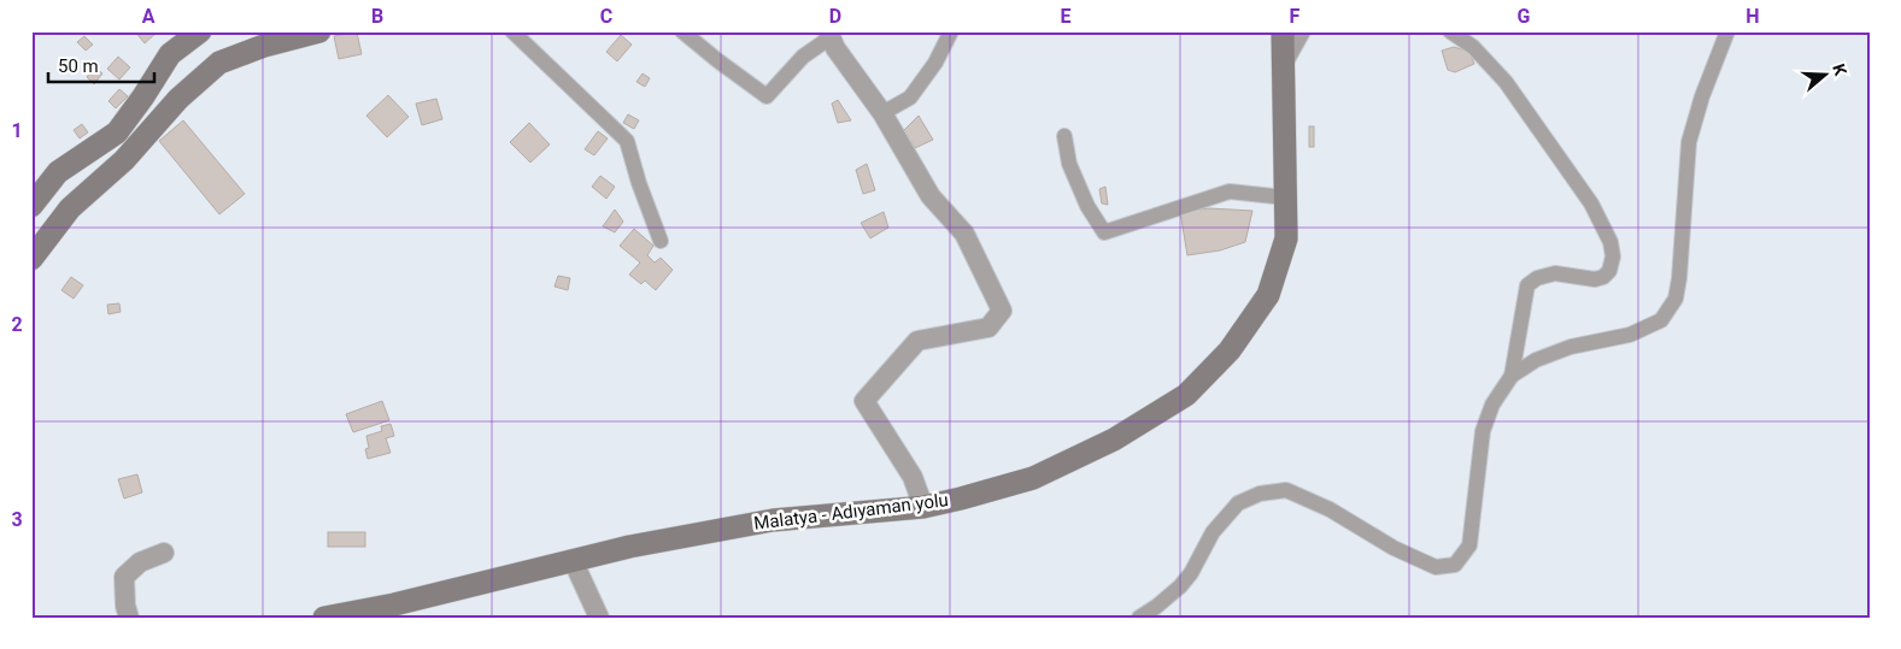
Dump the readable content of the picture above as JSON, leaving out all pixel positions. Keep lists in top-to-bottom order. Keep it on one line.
{"streets":{"main road":["Malatya - Adıyaman yolu"]},"scale_bar":"50 m","north":"right","grid":{"columns":["A","B","C","D","E","F","G","H"],"rows":["1","2","3"]}}
